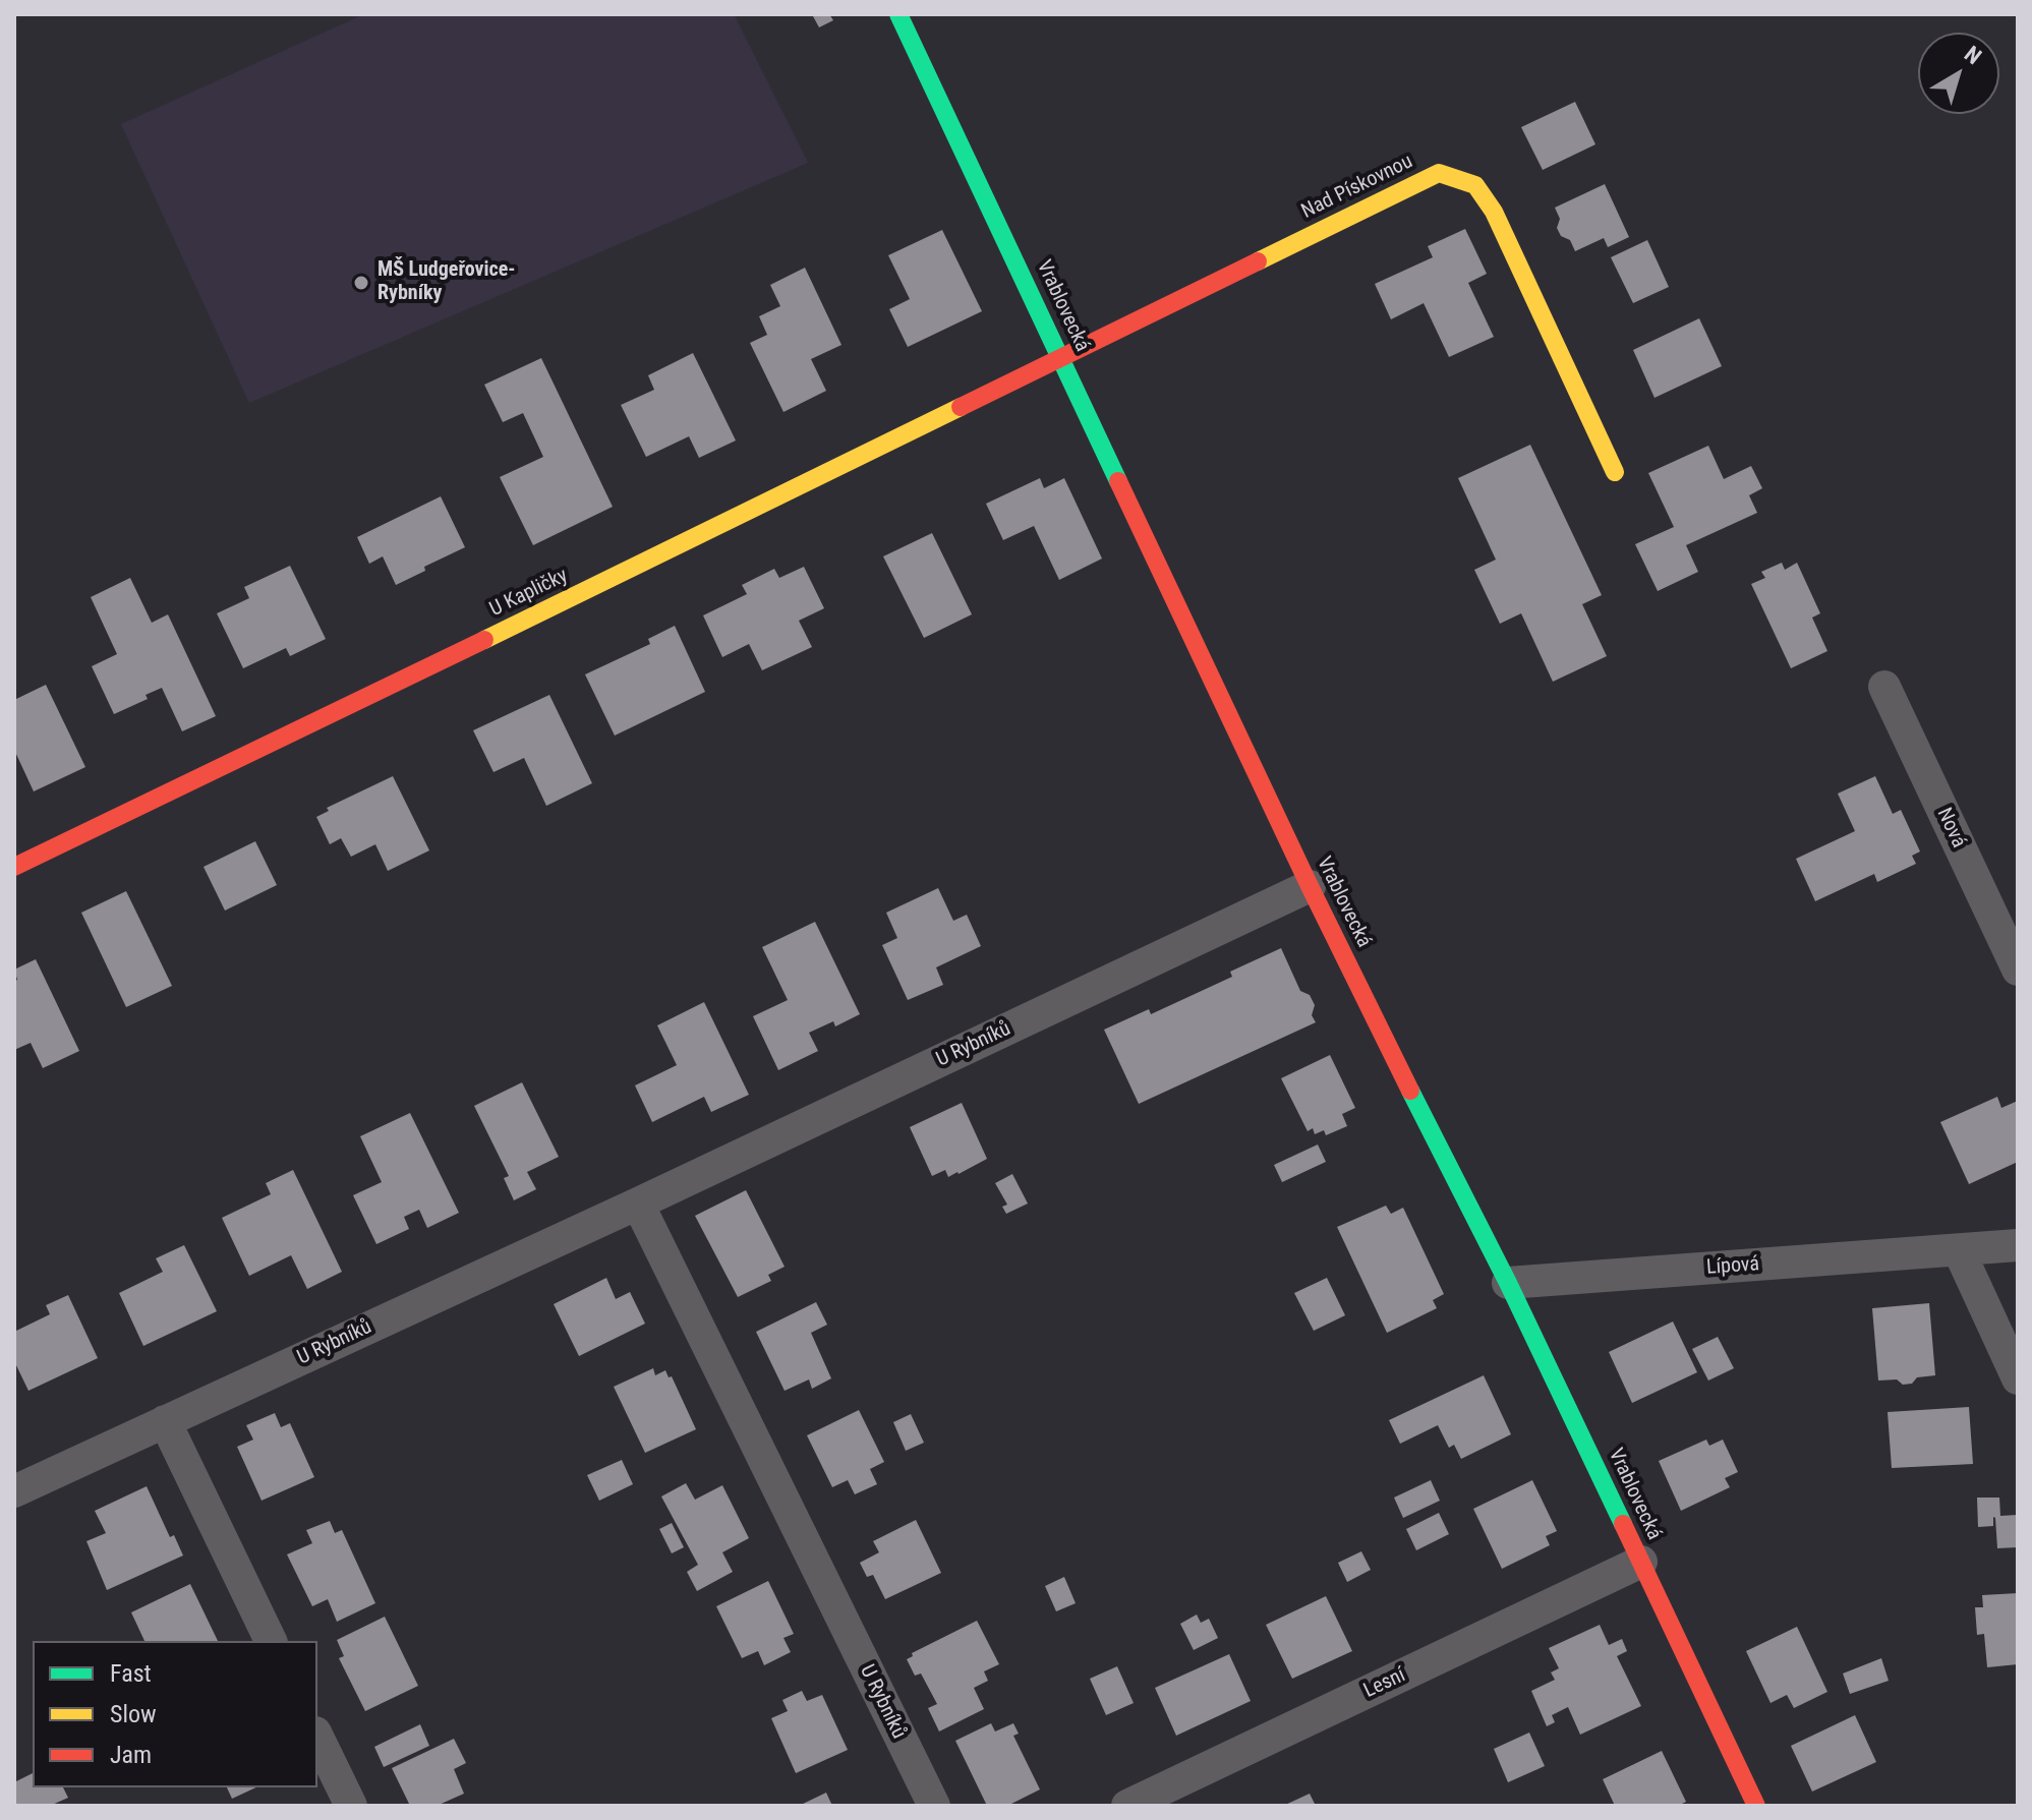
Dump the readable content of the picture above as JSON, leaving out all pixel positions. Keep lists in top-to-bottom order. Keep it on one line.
{"streets":{"street":["Nad Pískovnou","Vrablovecká","U Kapličky","Nová","U Rybníků","Lípová","Lesní"]},"crossings":[["Nad Pískovnou","Vrablovecká"],["Nad Pískovnou","U Kapličky"],["Vrablovecká","U Kapličky"],["Vrablovecká","U Rybníků"],["Vrablovecká","Lípová"],["Vrablovecká","Lesní"]],"places":["MŠ Ludgeřovice- Rybníky"],"legend":["Fast","Slow","Jam"],"north":"top right"}
